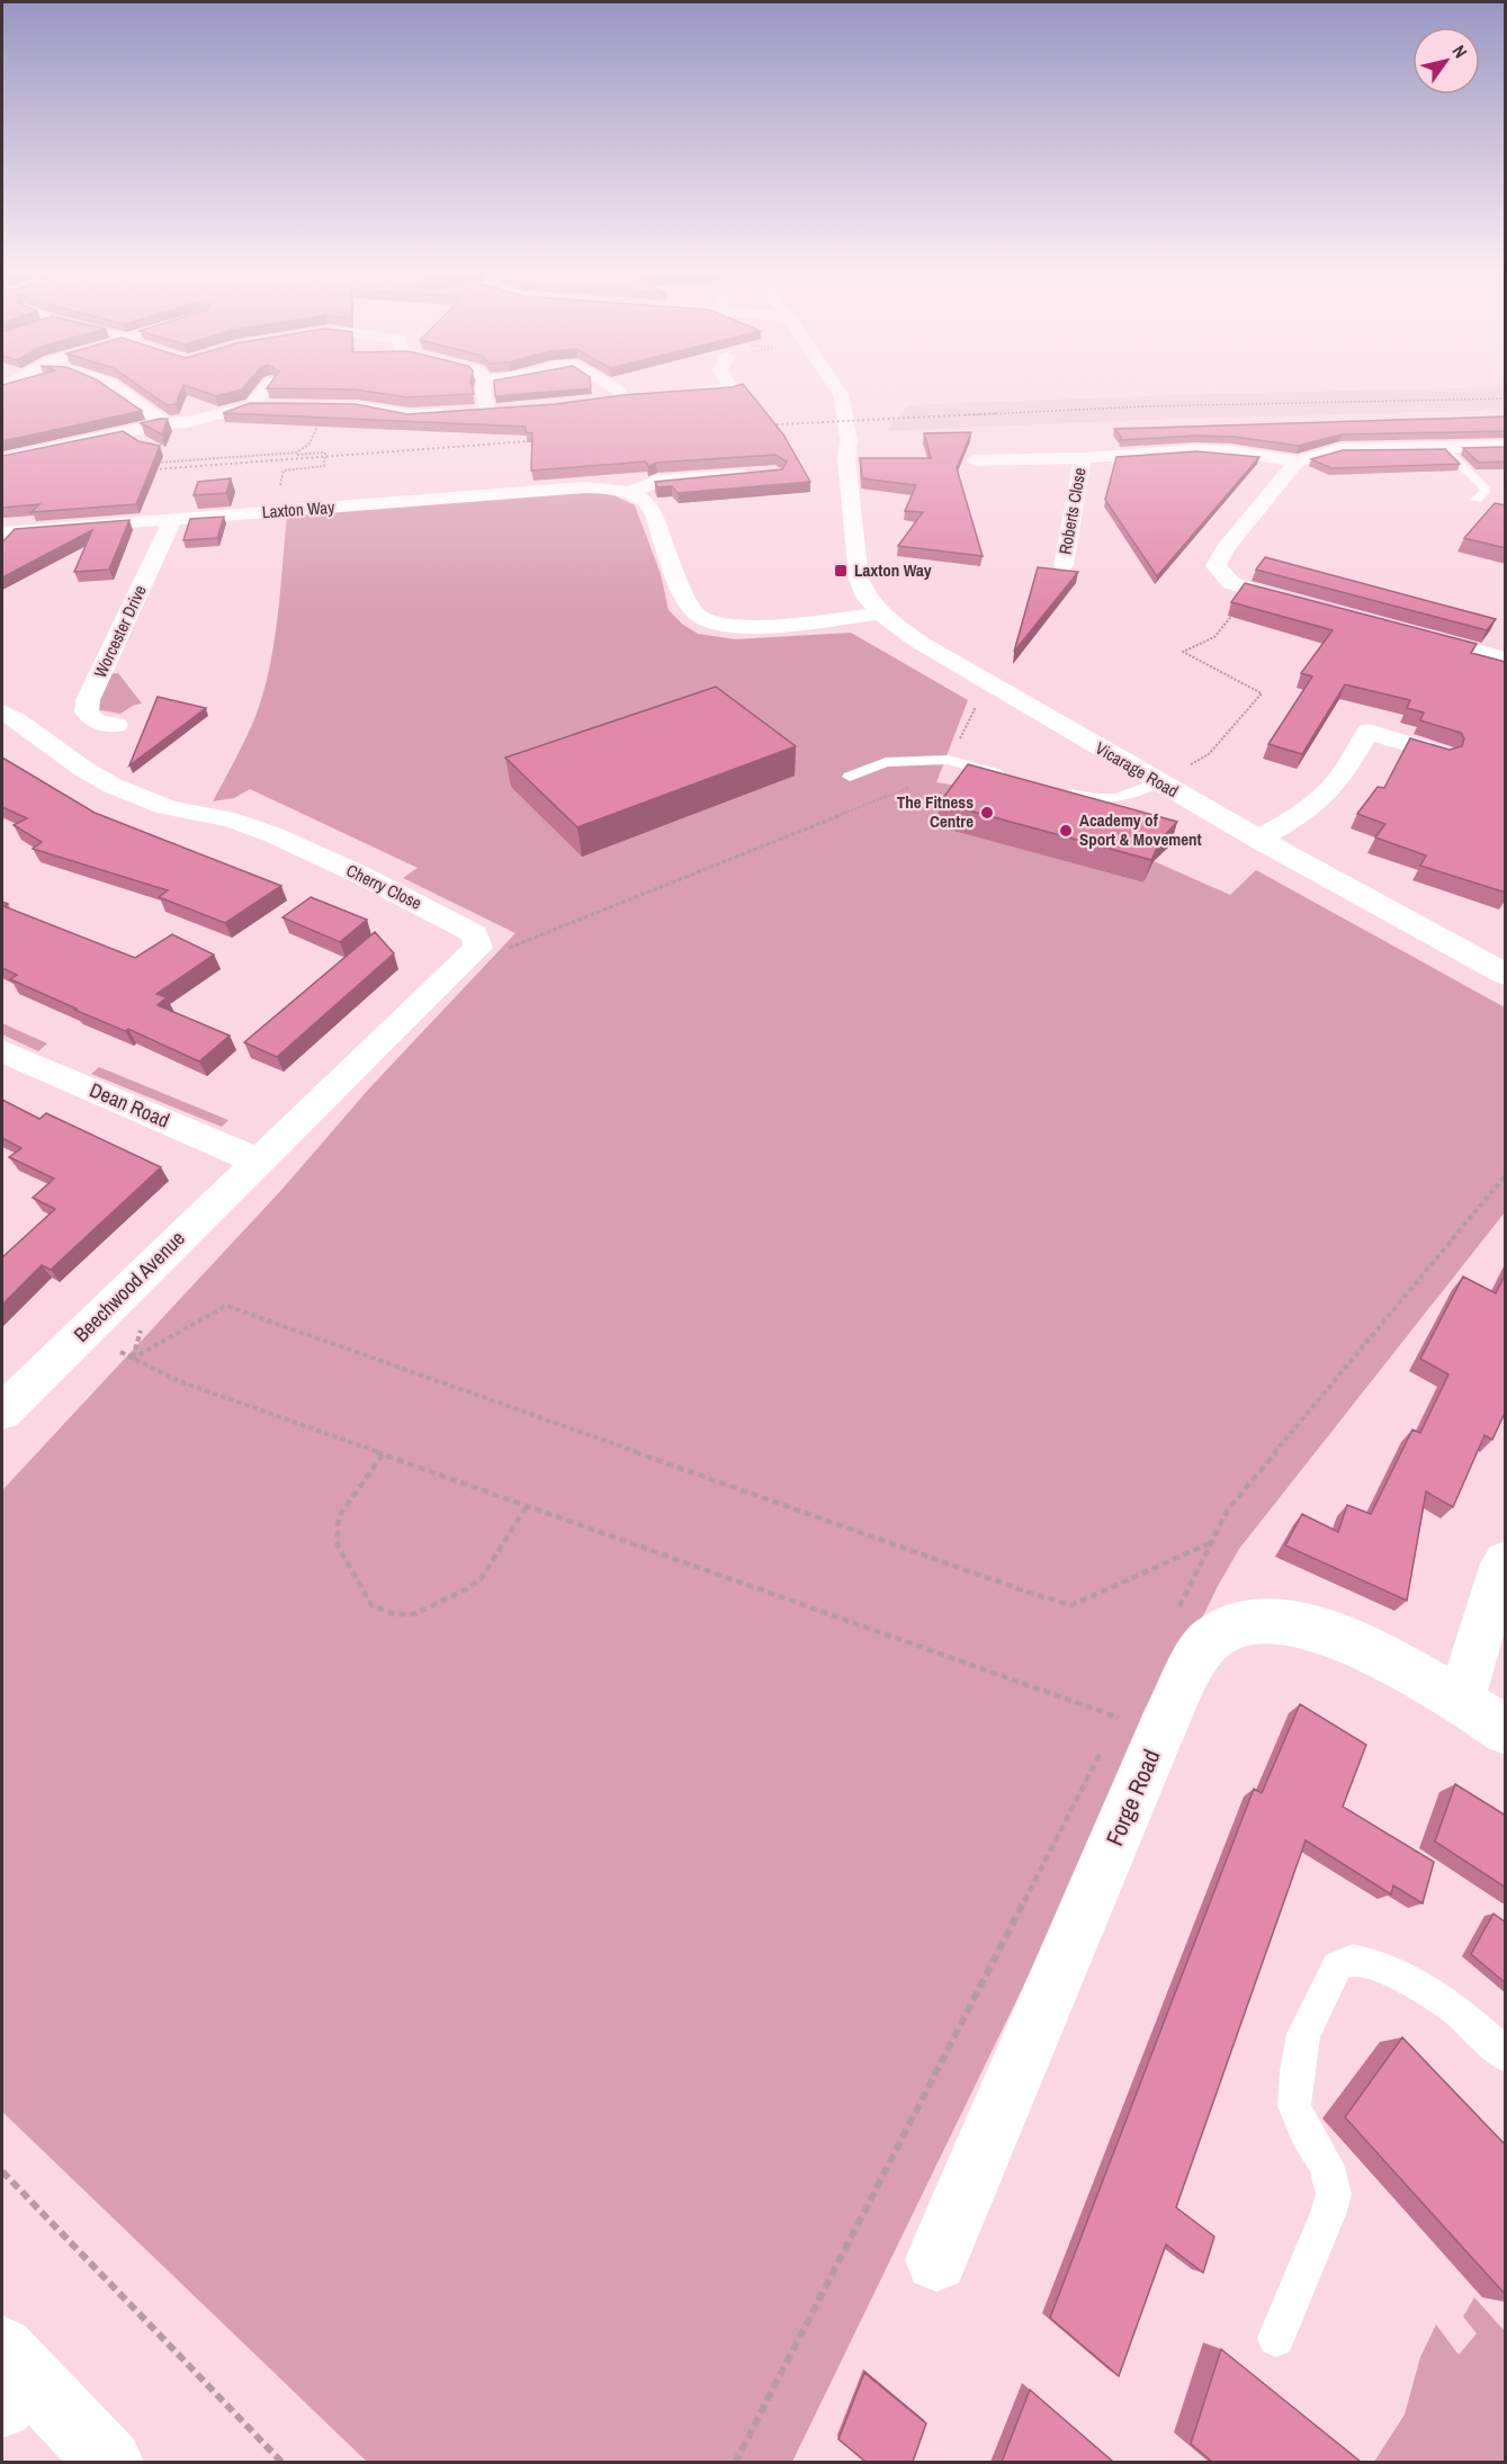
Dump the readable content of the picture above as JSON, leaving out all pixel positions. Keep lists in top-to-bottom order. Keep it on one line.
{"streets":{"street":["Laxton Way","Roberts Close","Worcester Drive","Vicarage Road","Cherry Close","Dean Road","Beechwood Avenue","Forge Road"]},"crossings":[["Laxton Way","Worcester Drive"],["Cherry Close","Dean Road"],["Cherry Close","Beechwood Avenue"],["Dean Road","Beechwood Avenue"]],"places":{"transit":["Laxton Way"],"other":["The Fitness Centre","Academy of Sport & Movement"]},"north":"top right"}
